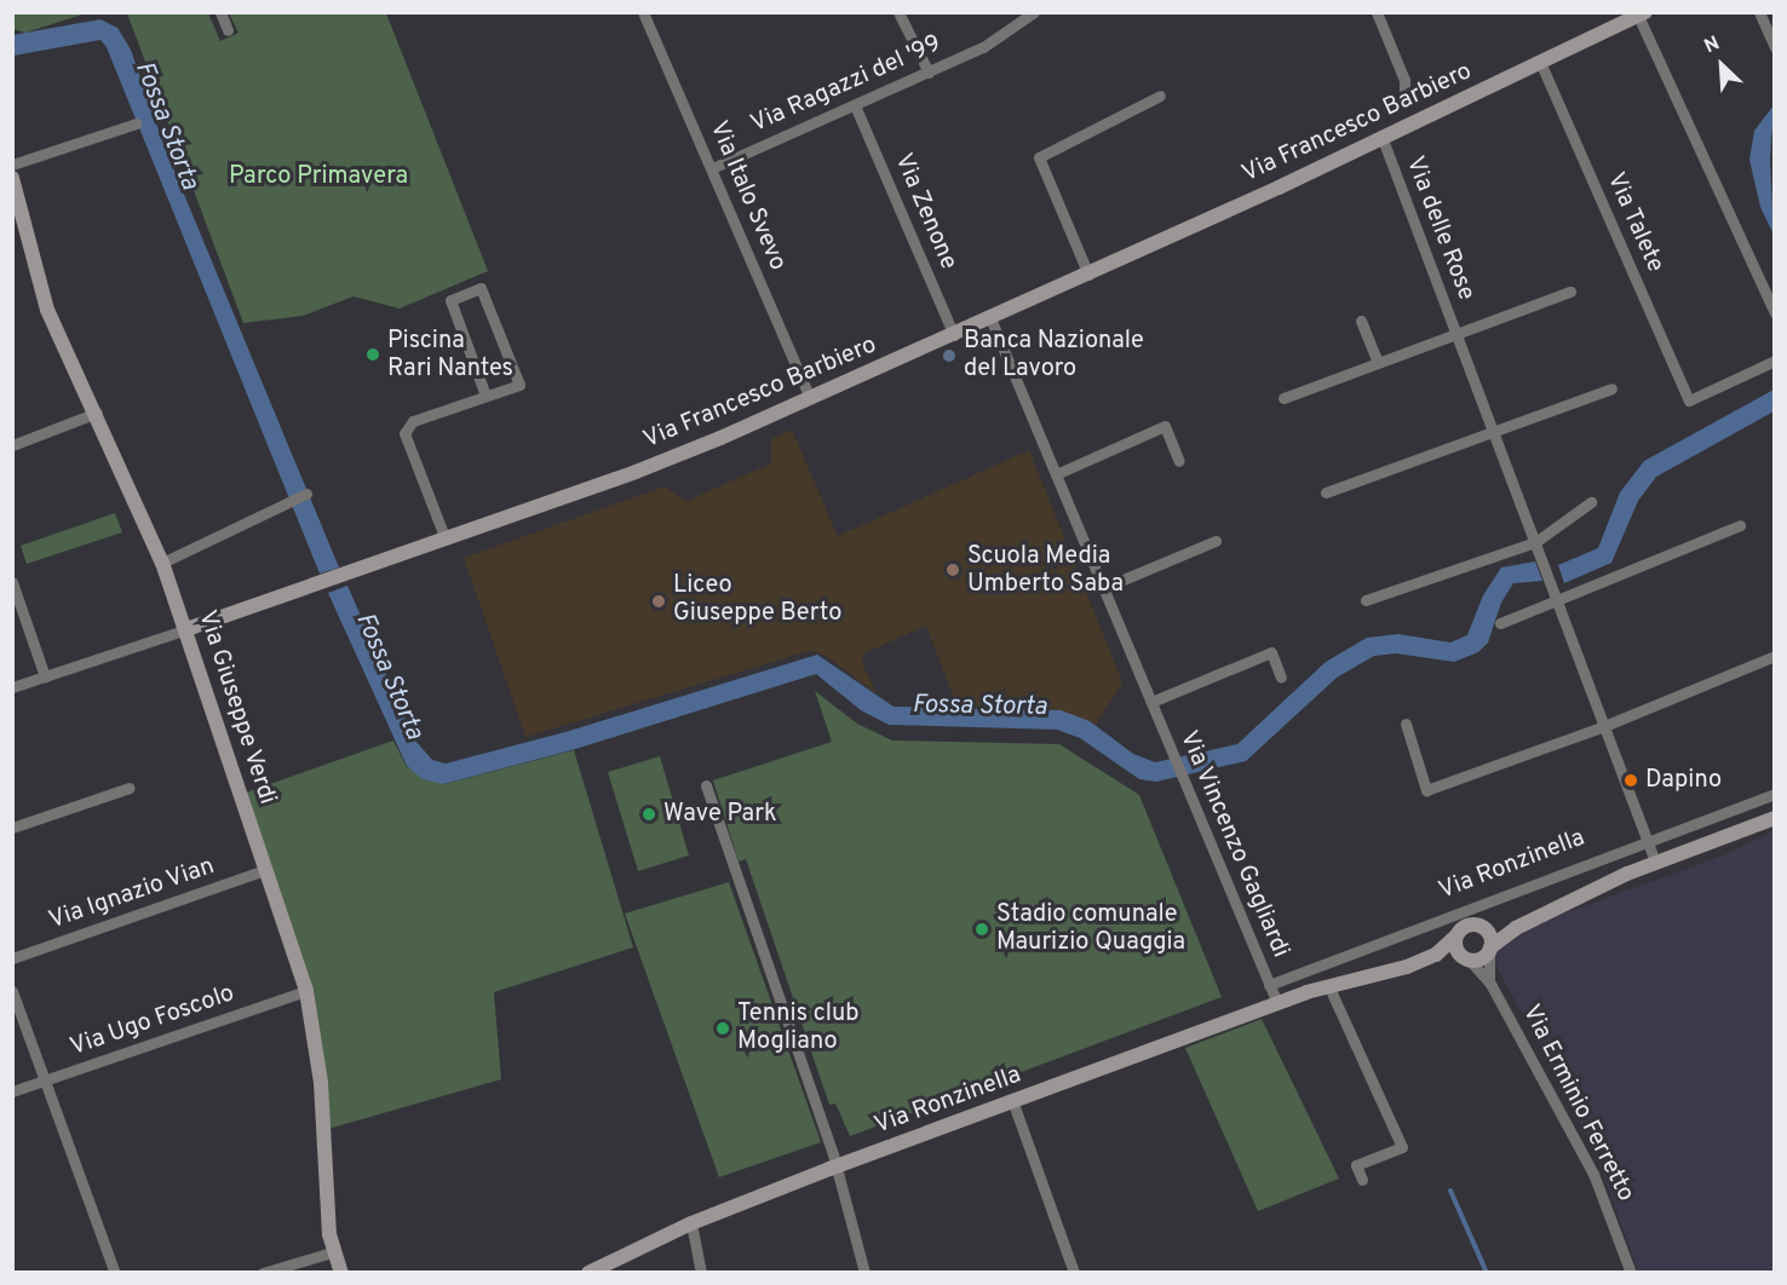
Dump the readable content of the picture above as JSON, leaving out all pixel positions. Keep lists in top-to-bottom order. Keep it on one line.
{"streets":{"street":["Via Ragazzi del '99","Via Francesco Barbiero","Via Italo Svevo","Via Zenone","Via Talete","Via delle Rose","Via Giuseppe Verdi","Via Vincenzo Gagliardi","Via Ronzinella","Via Ignazio Vian","Via Ugo Foscolo","Via Erminio Ferretto"]},"crossings":[["Via Ragazzi del '99","Via Italo Svevo"],["Via Ragazzi del '99","Via Zenone"],["Via Francesco Barbiero","Via Italo Svevo"],["Via Francesco Barbiero","Via Zenone"],["Via Francesco Barbiero","Via Talete"],["Via Francesco Barbiero","Via delle Rose"],["Via Francesco Barbiero","Via Giuseppe Verdi"],["Via Francesco Barbiero","Via Vincenzo Gagliardi"],["Via delle Rose","Via Ronzinella"],["Via Giuseppe Verdi","Via Ignazio Vian"],["Via Giuseppe Verdi","Via Ugo Foscolo"],["Via Vincenzo Gagliardi","Via Ronzinella"],["Via Ronzinella","Via Erminio Ferretto"]],"water":["Fossa Storta"],"parks":["Parco Primavera"],"places":["Piscina Rari Nantes","Banca Nazionale del Lavoro","Scuola Media Umberto Saba","Liceo Giuseppe Berto","Dapino","Wave Park","Stadio comunale Maurizio Quaggia","Tennis club Mogliano"],"north":"top left"}
